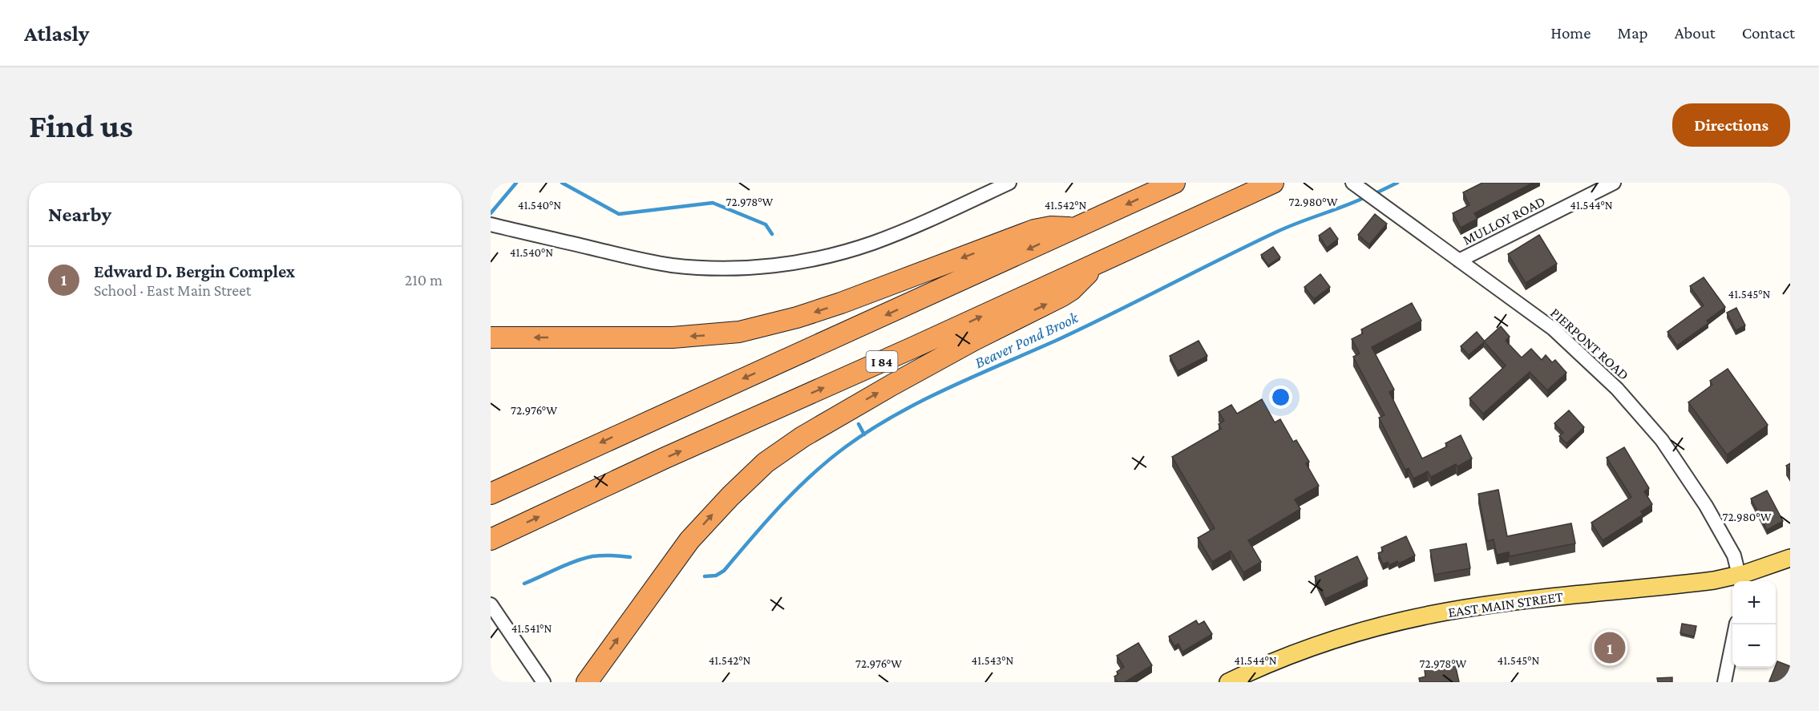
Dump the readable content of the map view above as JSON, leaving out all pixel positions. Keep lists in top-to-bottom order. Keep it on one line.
{"streets":{"highway":["I 84"],"main road":["EAST MAIN STREET"],"street":["MULLOY ROAD","PIERPONT ROAD"]},"crossings":[["MULLOY ROAD","PIERPONT ROAD"],["PIERPONT ROAD","EAST MAIN STREET"]],"water":["Beaver Pond Brook"],"page":{"header":"Atlasly","nav":["Home","Map","About","Contact"],"buttons":"Directions","title":"Find us","heading":"Nearby","list":[{"mark":"1","name":"Edward D. Bergin Complex","note":"School · East Main Street","value":"210 m"}],"map_buttons":["+","−"],"pins":"1"},"coordinates":["72.978°W","72.980°W","41.540°N","41.542°N","41.544°N","41.545°N","72.976°W","41.541°N","41.543°N"]}
